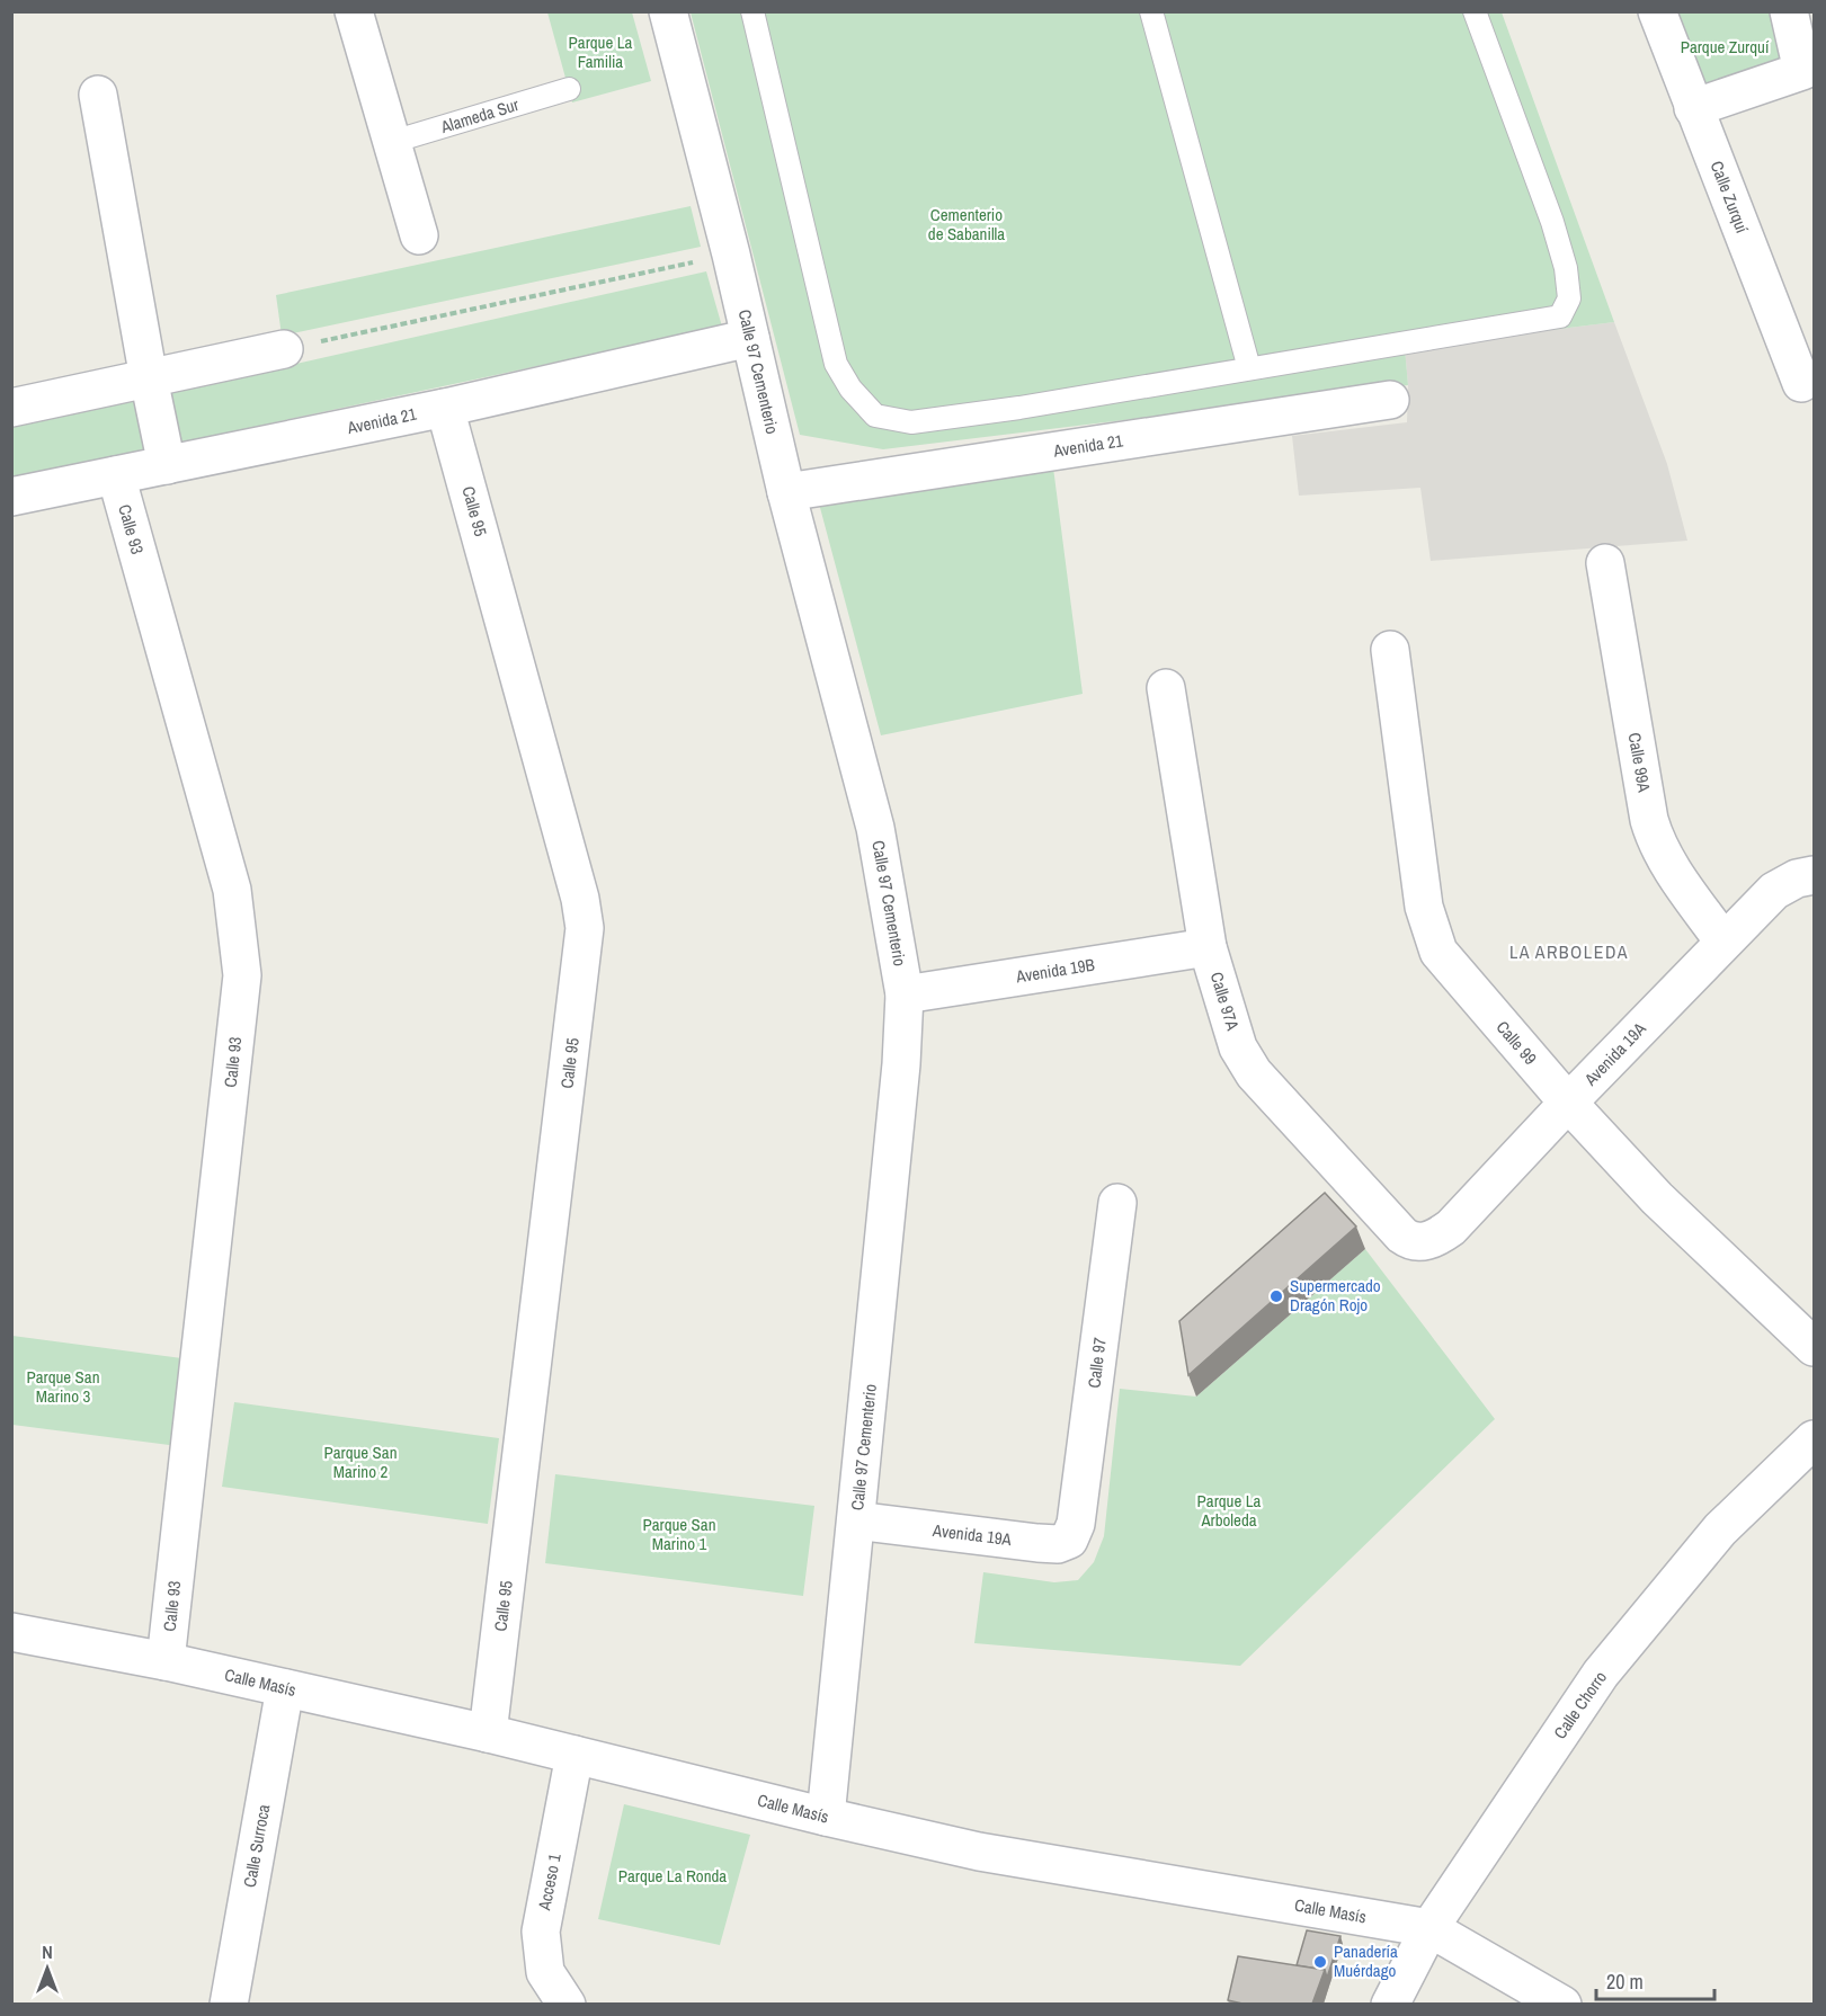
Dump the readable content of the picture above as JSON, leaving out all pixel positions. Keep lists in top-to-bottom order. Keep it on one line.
{"streets":{"street":["Calle Zurquí","Calle 97 Cementerio","Avenida 21","Calle 95","Calle 93","Calle 99A","Avenida 19B","Calle 97A","Calle 99","Avenida 19A","Calle 97","Calle Masís","Calle Chorro","Calle Surroca","Acceso 1"],"lane":["Alameda Sur"]},"crossings":[["Calle 97 Cementerio","Avenida 21"],["Calle 97 Cementerio","Avenida 19B"],["Calle 97 Cementerio","Avenida 19A"],["Calle 97 Cementerio","Calle Masís"],["Avenida 21","Calle 95"],["Avenida 21","Calle 93"],["Calle 95","Calle Masís"],["Calle 93","Calle Masís"],["Calle 99A","Avenida 19A"],["Avenida 19B","Calle 97A"],["Calle 97A","Avenida 19A"],["Calle 99","Avenida 19A"],["Avenida 19A","Calle 97"],["Calle Masís","Calle Chorro"],["Calle Masís","Calle Surroca"],["Calle Masís","Acceso 1"]],"districts":["LA ARBOLEDA"],"parks":["Parque La Familia","Parque Zurquí","Cementerio de Sabanilla","Parque San Marino 3","Parque San Marino 2","Parque La Arboleda","Parque San Marino 1","Parque La Ronda"],"places":["Supermercado Dragón Rojo","Panadería Muérdago"],"scale_bar":"20 m","north":"top"}
